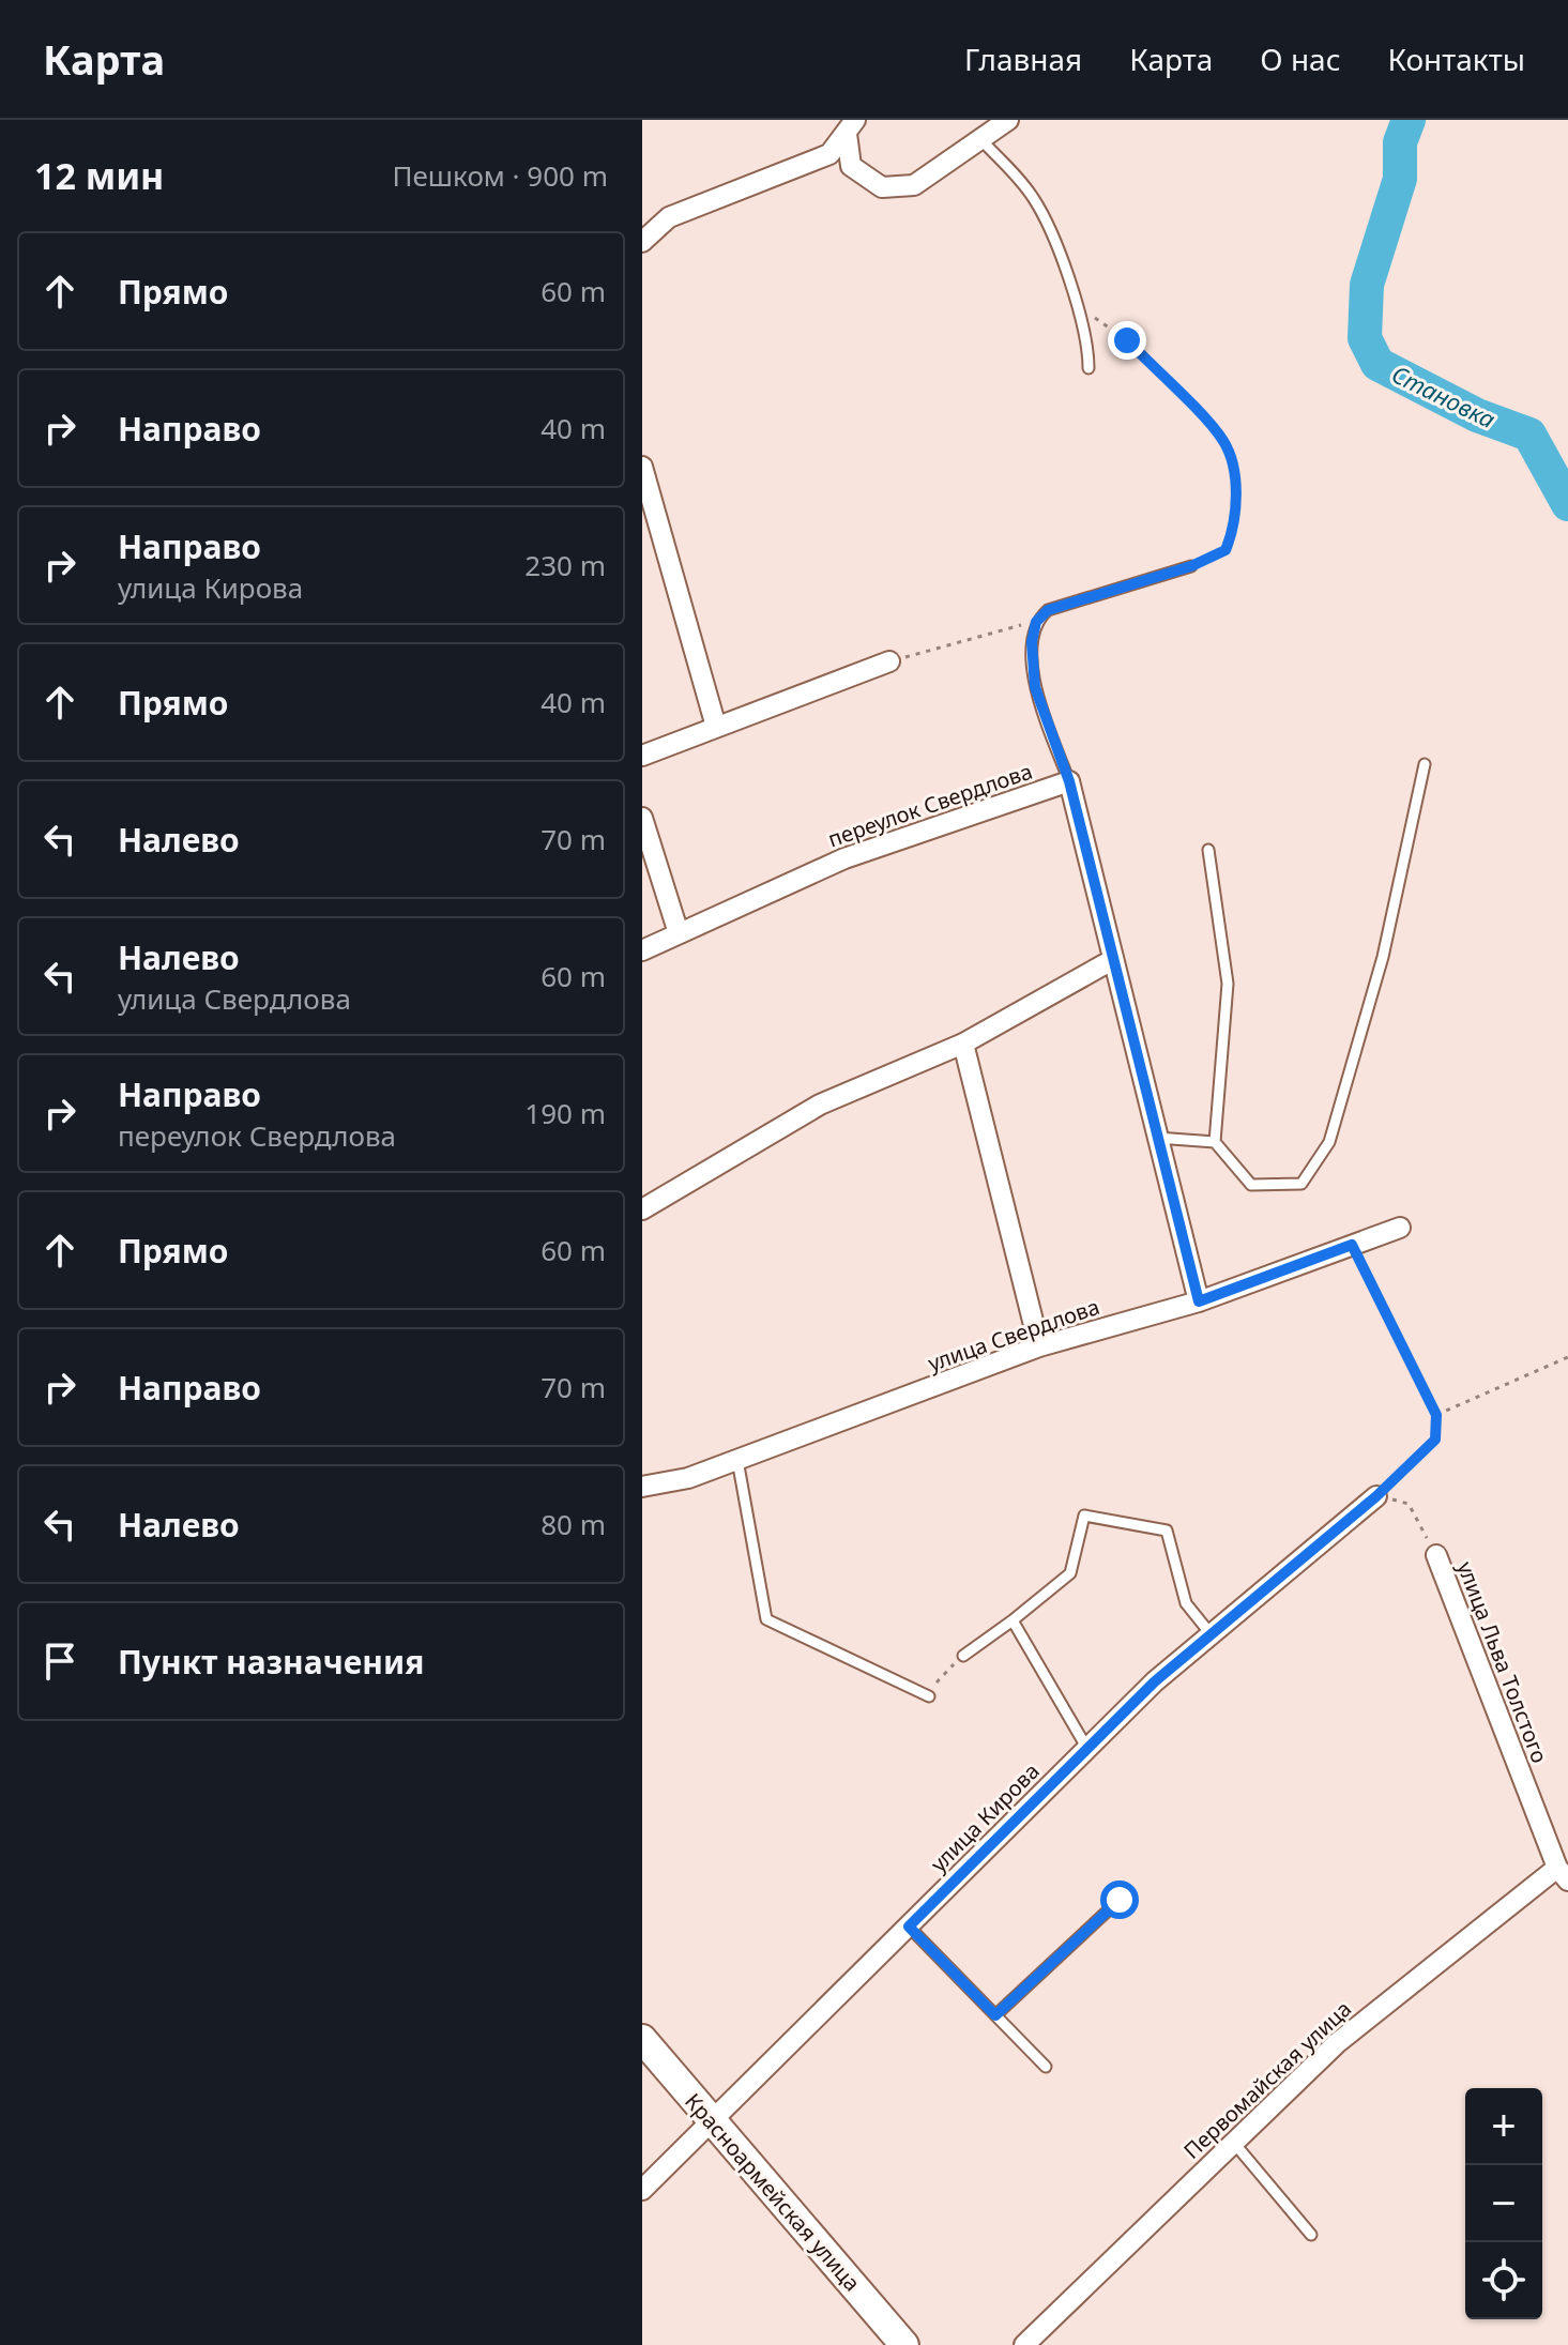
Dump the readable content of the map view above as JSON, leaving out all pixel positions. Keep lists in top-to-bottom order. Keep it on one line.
{"streets":{"main road":["Красноармейская улица"],"street":["переулок Свердлова","улица Свердлова","улица Льва Толстого","улица Кирова","Первомайская улица"]},"crossings":[["улица Льва Толстого","Первомайская улица"],["улица Кирова","Красноармейская улица"]],"water":["Становка"],"page":{"header":"Карта","nav":["Главная","Карта","О нас","Контакты"],"heading":["12 мин","Пешком · 900 m"],"list":[["Прямо","60 m"],["Направо","40 m"],["Направо","улица Кирова","230 m"],["Прямо","40 m"],["Налево","70 m"],["Налево","улица Свердлова","60 m"],["Направо","переулок Свердлова","190 m"],["Прямо","60 m"],["Направо","70 m"],["Налево","80 m"],"Пункт назначения"],"map_buttons":["+","−"]}}
